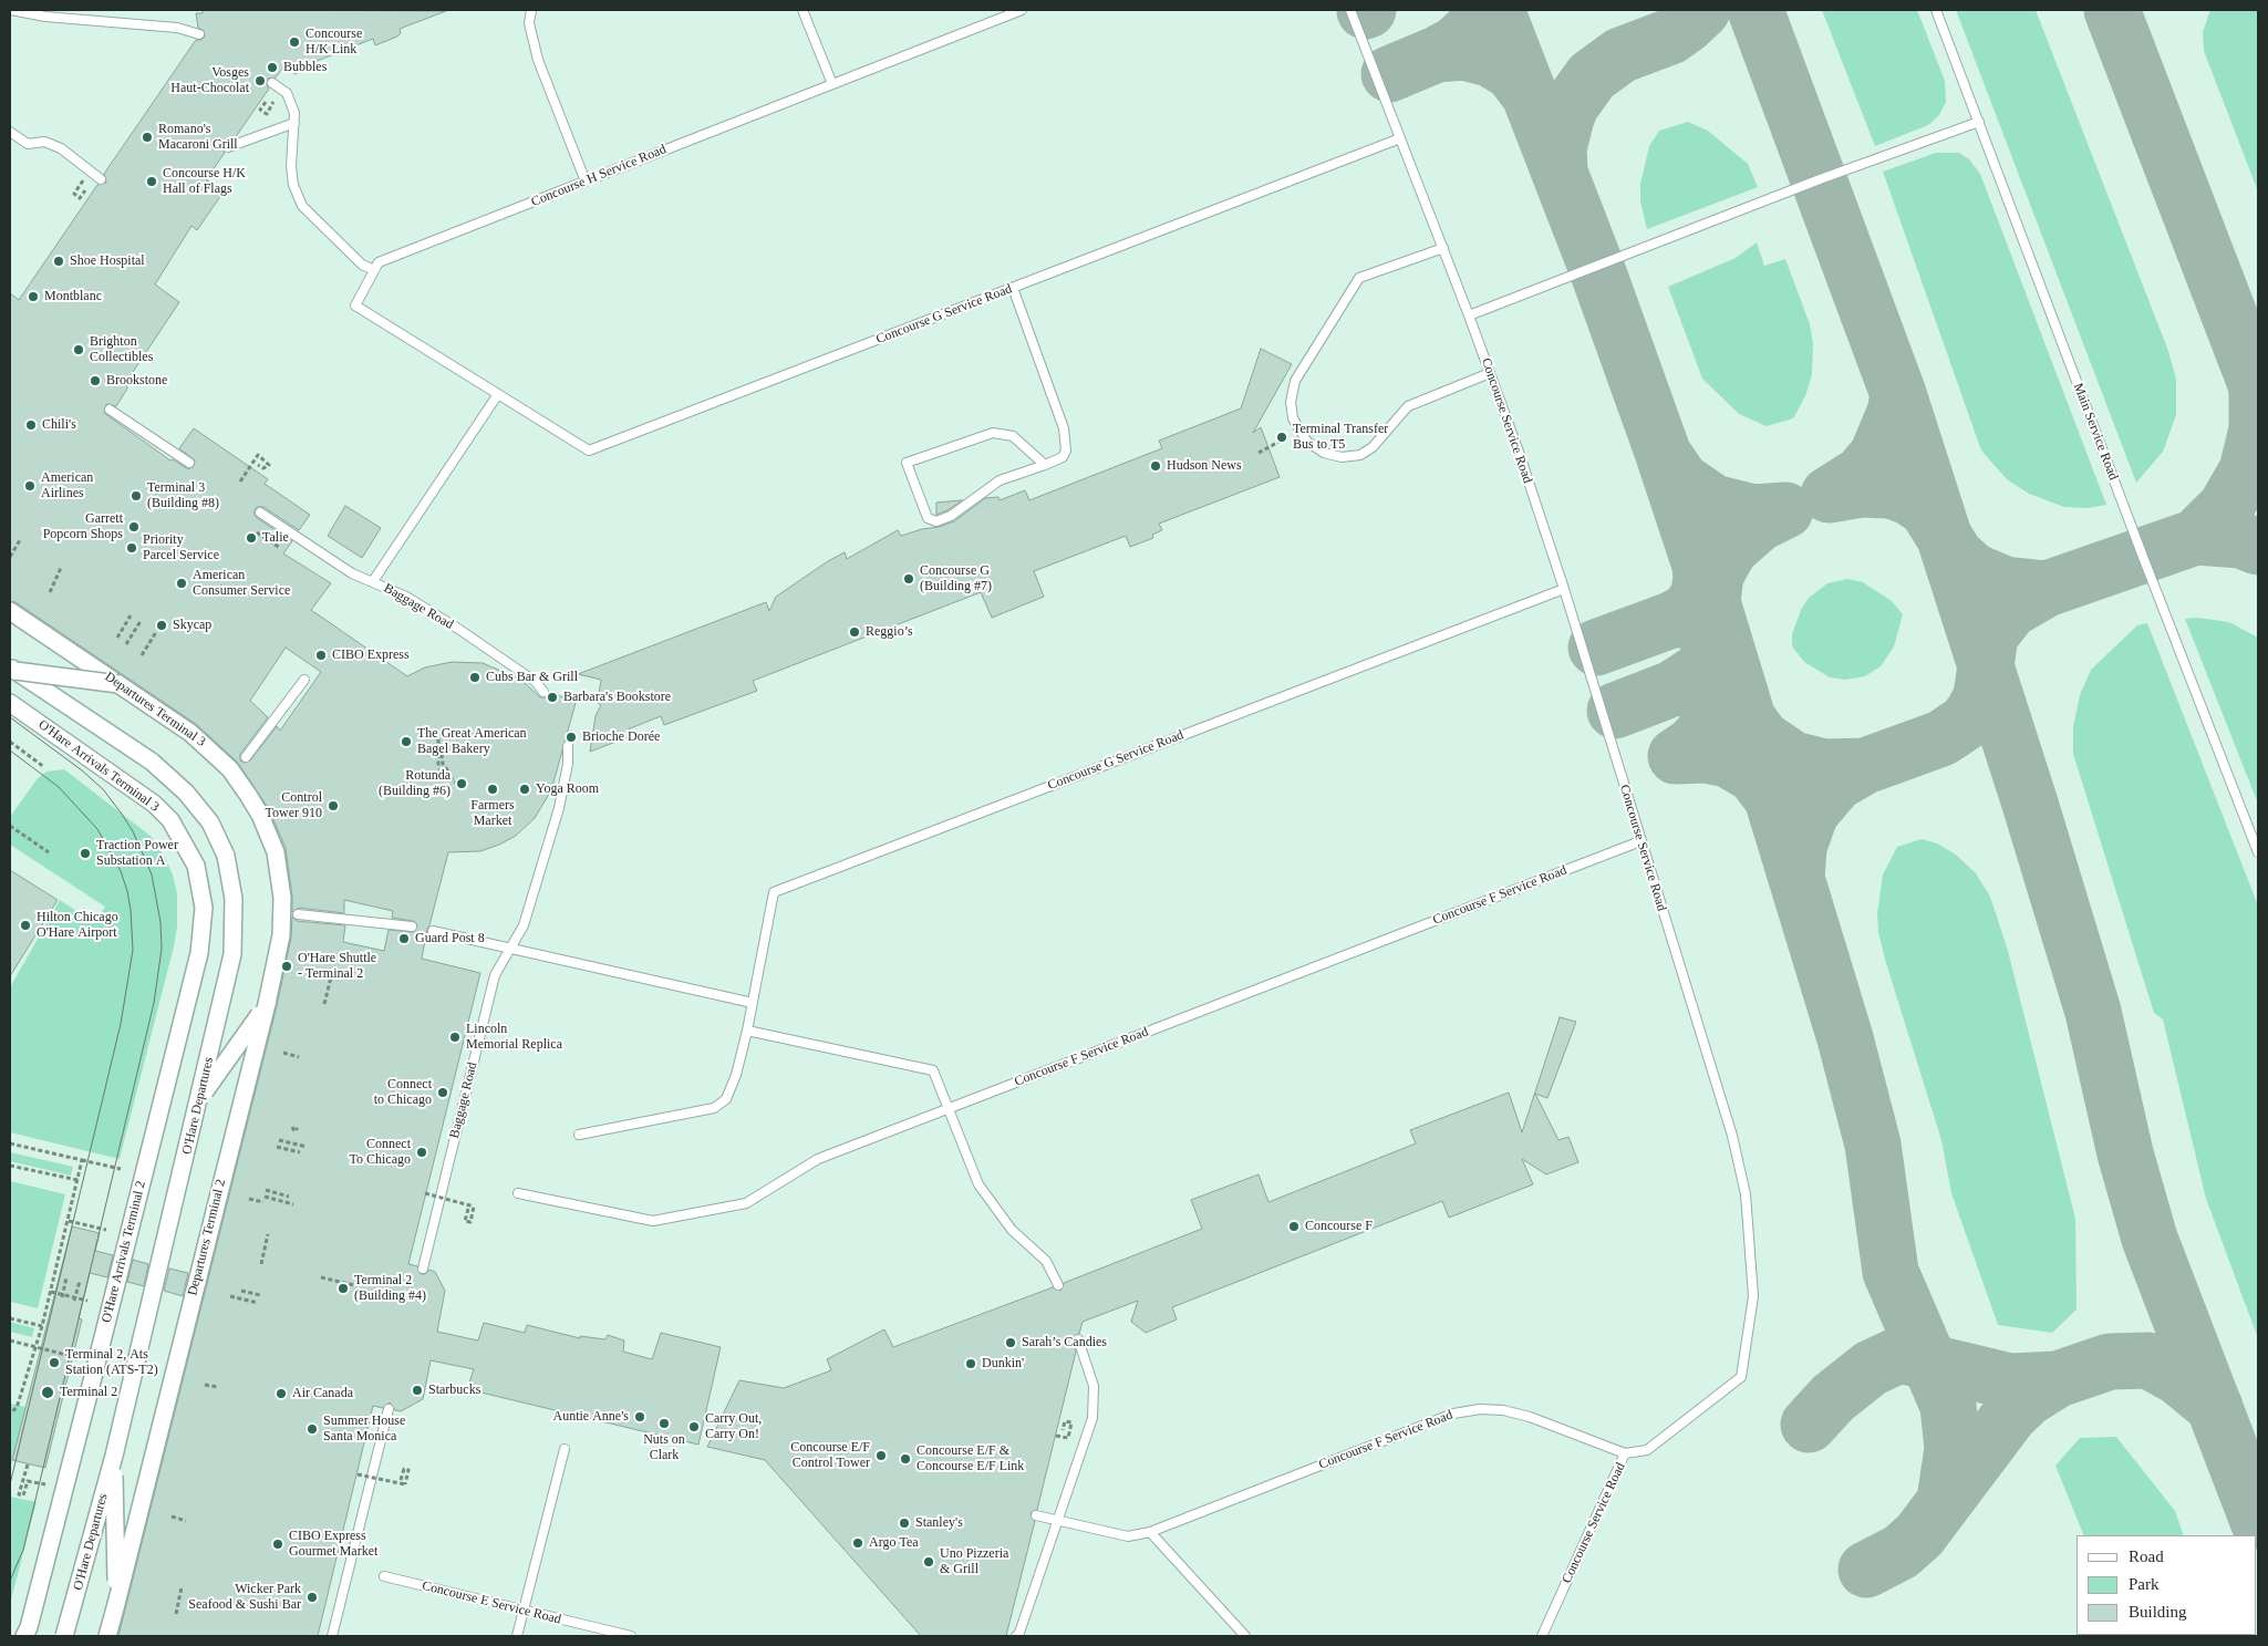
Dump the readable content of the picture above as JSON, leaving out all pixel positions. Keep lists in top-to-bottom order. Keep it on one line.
{"streets":{"street":["Departures Terminal 3","O'Hare Arrivals Terminal 3","O'Hare Departures","Departures Terminal 2","O'Hare Arrivals Terminal 2"],"lane":["Concourse H Service Road","Concourse G Service Road","Concourse Service Road","Main Service Road","Baggage Road","Concourse F Service Road","Concourse E Service Road"]},"crossings":[["Concourse H Service Road","Concourse G Service Road"],["Concourse G Service Road","Concourse Service Road"],["Concourse Service Road","Concourse F Service Road"],["Departures Terminal 3","Departures Terminal 2"],["O'Hare Arrivals Terminal 3","O'Hare Arrivals Terminal 2"]],"places":["Concourse H/K Link","Bubbles","Vosges Haut-Chocolat","Romano's Macaroni Grill","Concourse H/K Hall of Flags","Shoe Hospital","Montblanc","Brighton Collectibles","Brookstone","Chili's","Terminal Transfer Bus to T5","Hudson News","American Airlines","Terminal 3 (Building #8)","Garrett Popcorn Shops","Talie","Priority Parcel Service","Concourse G (Building #7)","American Consumer Service","Skycap","Reggio’s","CIBO Express","Cubs Bar & Grill","Barbara's Bookstore","Brioche Dorée","The Great American Bagel Bakery","Rotunda (Building #6)","Farmers Market","Yoga Room","Control Tower 910","Traction Power Substation A","Hilton Chicago O'Hare Airport","Guard Post 8","O'Hare Shuttle - Terminal 2","Lincoln Memorial Replica","Connect to Chicago","Connect To Chicago","Concourse F","Terminal 2 (Building #4)","Sarah’s Candies","Terminal 2, Ats Station (ATS-T2)","Dunkin'","Starbucks","Terminal 2","Air Canada","Auntie Anne's","Nuts on Clark","Carry Out, Carry On!","Summer House Santa Monica","Concourse E/F Control Tower","Concourse E/F & Concourse E/F Link","Stanley's","Argo Tea","CIBO Express Gourmet Market","Uno Pizzeria & Grill","Wicker Park Seafood & Sushi Bar"],"legend":["Road","Park","Building"]}
